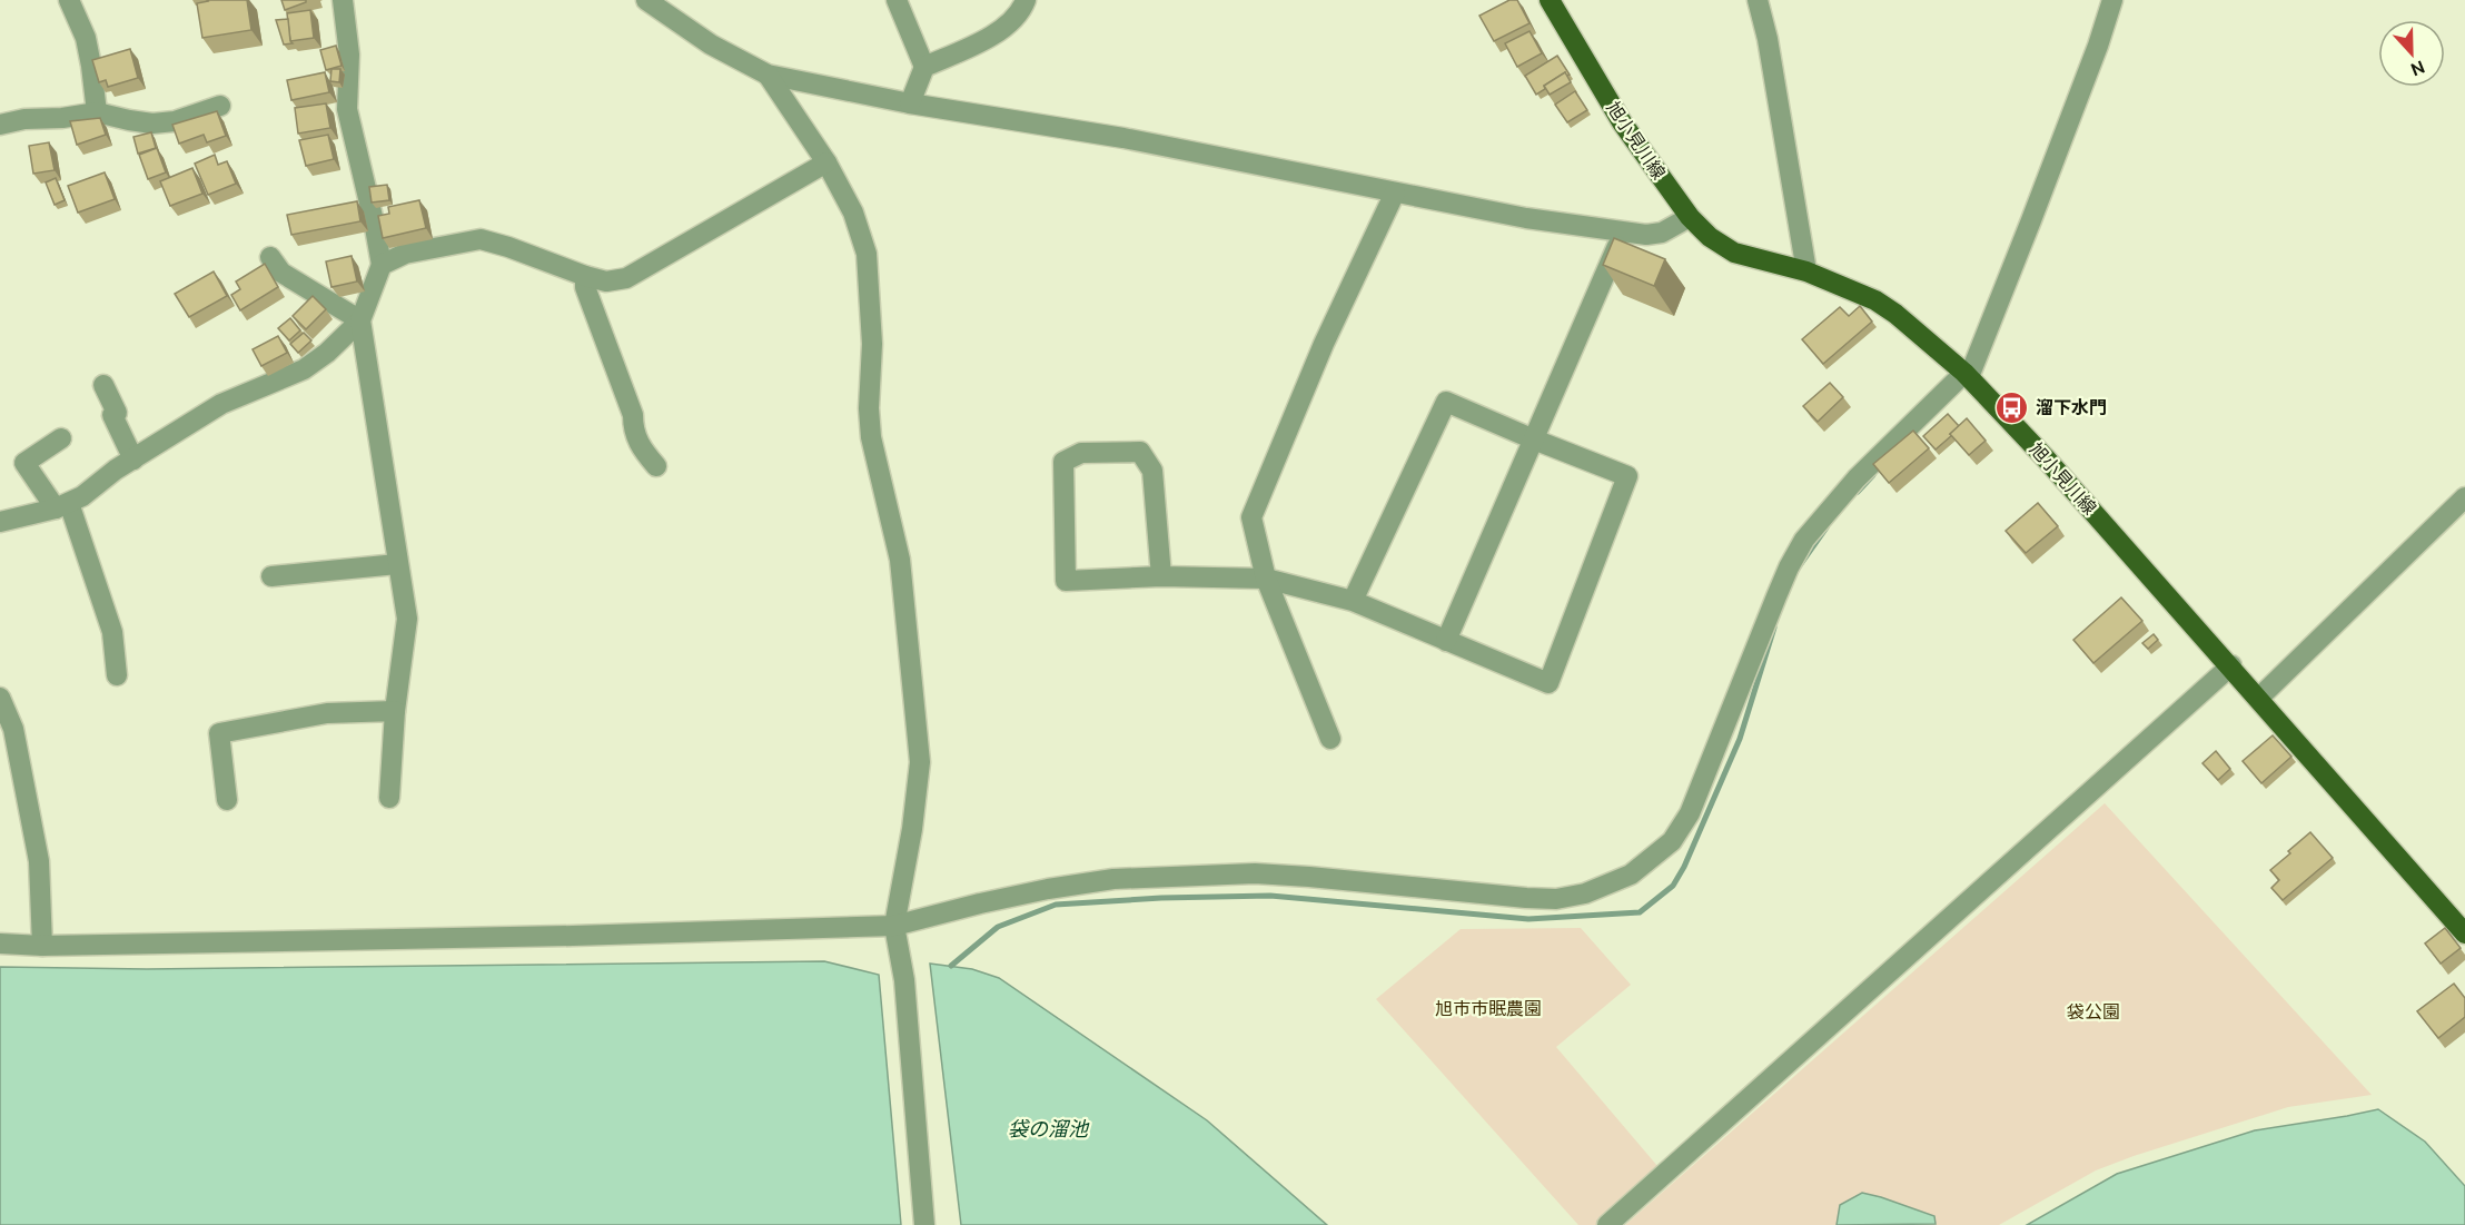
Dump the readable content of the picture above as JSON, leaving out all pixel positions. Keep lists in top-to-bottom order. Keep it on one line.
{"streets":{"main road":["旭小見川線"]},"water":["袋の溜池"],"parks":["旭市市眠農園","袋公園"],"places":{"bus stop":["溜下水門"]},"north":"bottom"}
